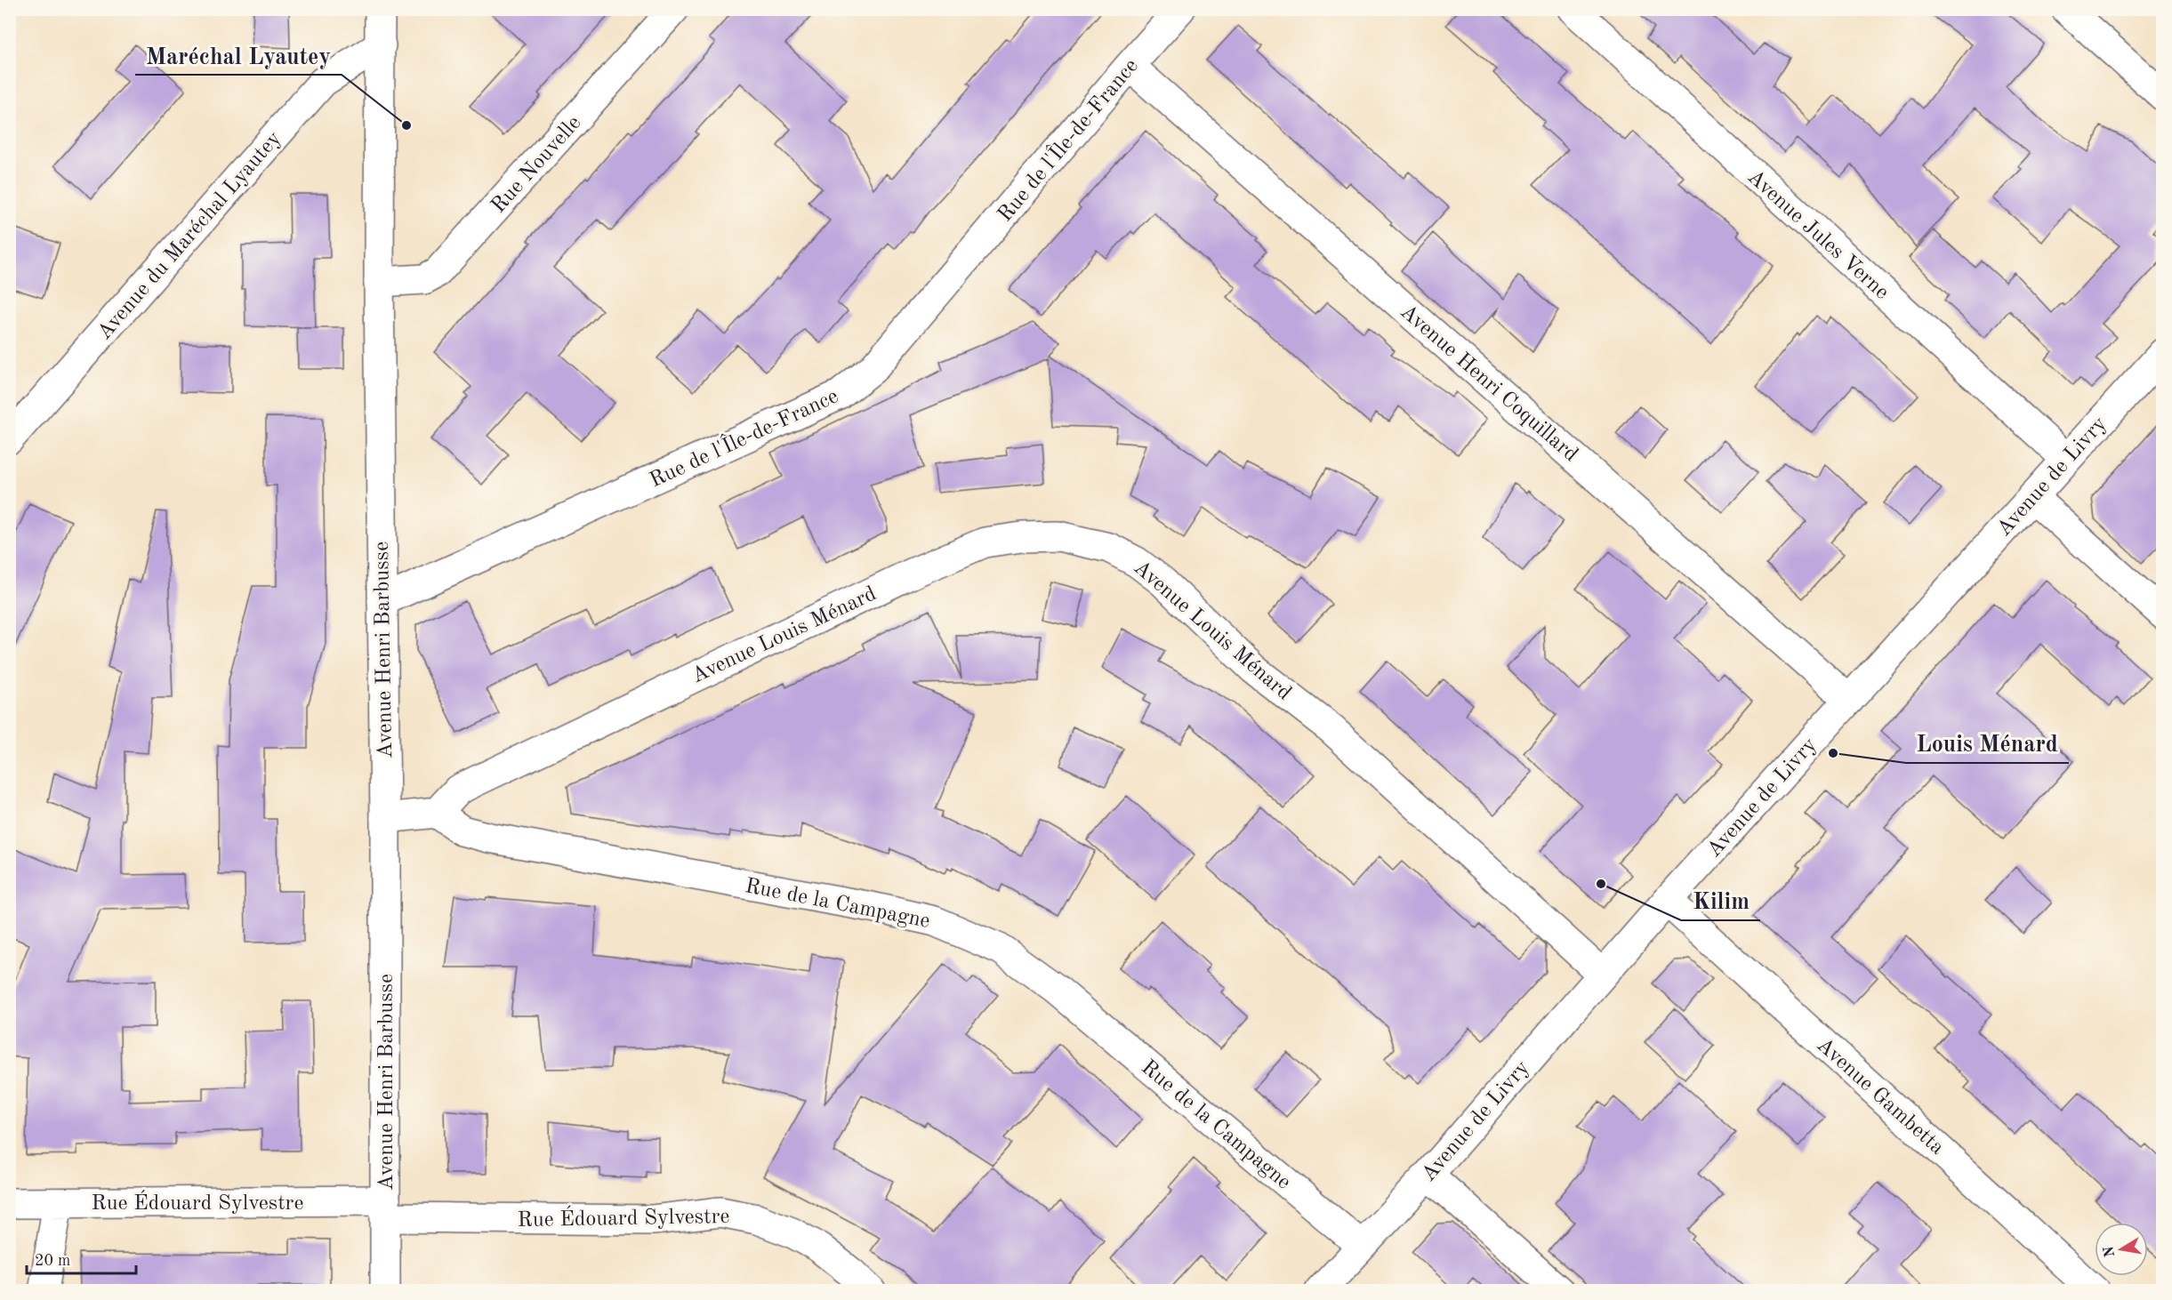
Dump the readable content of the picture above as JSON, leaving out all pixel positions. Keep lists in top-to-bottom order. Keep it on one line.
{"streets":{"street":["Rue de l'Île-de-France","Rue Nouvelle","Avenue Jules Verne","Avenue du Maréchal Lyautey","Avenue Henri Coquillard","Avenue de Livry","Avenue Louis Ménard","Avenue Henri Barbusse","Rue de la Campagne","Avenue Gambetta","Rue Édouard Sylvestre"]},"crossings":[["Rue de l'Île-de-France","Avenue Henri Coquillard"],["Rue de l'Île-de-France","Avenue Henri Barbusse"],["Rue Nouvelle","Avenue Henri Barbusse"],["Avenue Jules Verne","Avenue de Livry"],["Avenue du Maréchal Lyautey","Avenue Henri Barbusse"],["Avenue Henri Coquillard","Avenue de Livry"],["Avenue de Livry","Avenue Louis Ménard"],["Avenue de Livry","Rue de la Campagne"],["Avenue de Livry","Avenue Gambetta"],["Avenue Louis Ménard","Rue de la Campagne"],["Avenue Henri Barbusse","Rue Édouard Sylvestre"]],"places":["Maréchal Lyautey","Louis Ménard","Kilim"],"scale_bar":"20 m","north":"left"}
